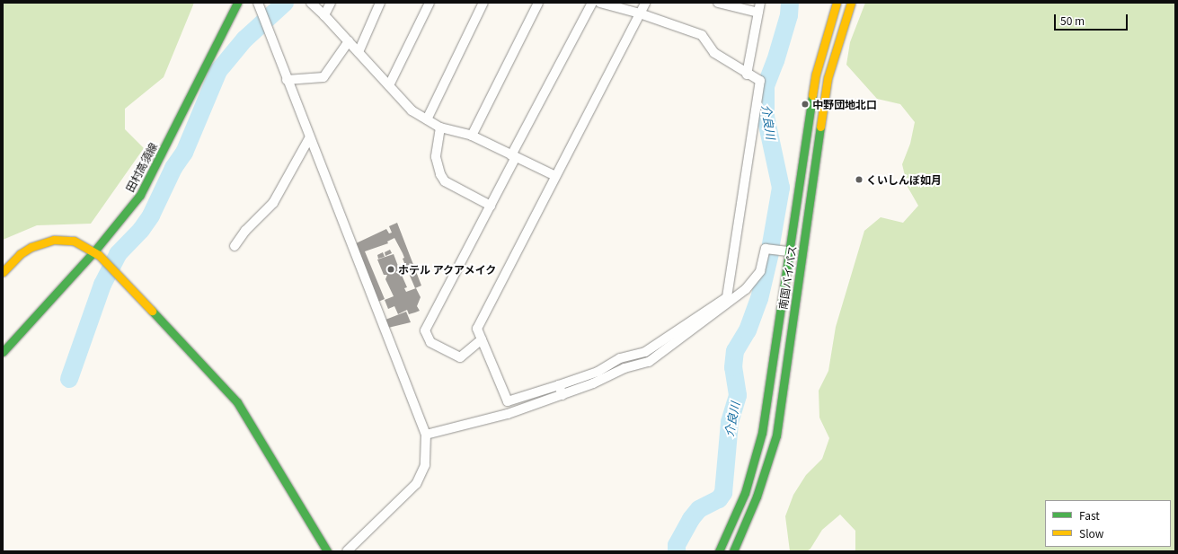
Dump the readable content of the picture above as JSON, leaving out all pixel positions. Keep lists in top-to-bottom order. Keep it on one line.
{"streets":{"main road":["田村高須線","南国バイパス"]},"water":["介良川"],"places":["中野団地北口","くいしんぼ如月","ホテル アクアメイク"],"legend":["Fast","Slow"],"scale_bar":"50 m"}
